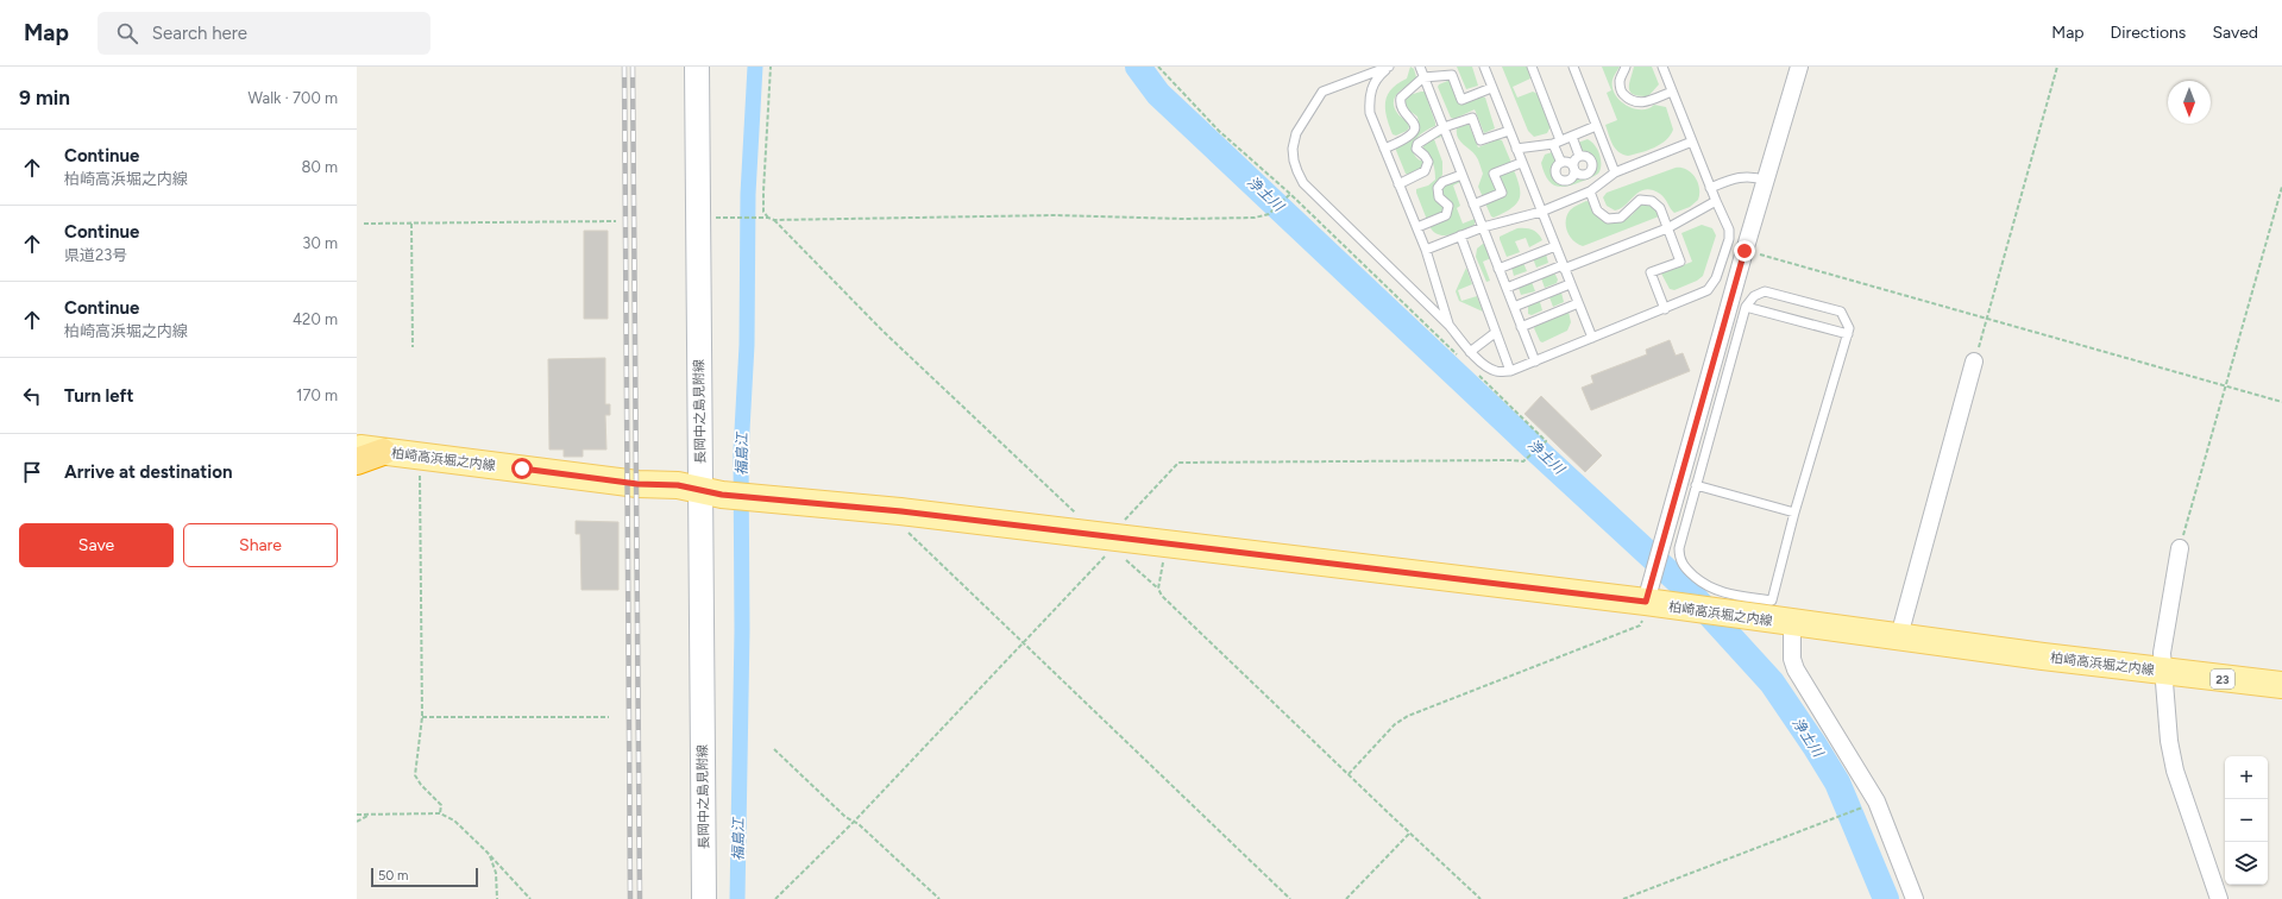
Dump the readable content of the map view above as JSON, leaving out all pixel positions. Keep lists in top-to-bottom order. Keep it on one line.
{"streets":{"main road":["長岡中之島見附線","柏崎高浜堀之内線","23"]},"crossings":[["長岡中之島見附線","柏崎高浜堀之内線"]],"water":["浄土川","福島江"],"scale_bar":"50 m","north":"bottom","page":{"header":"Map","search":"Search here","nav":["Map","Directions","Saved"],"heading":["9 min","Walk · 700 m"],"list":[["Continue","柏崎高浜堀之内線","80 m"],["Continue","県道23号","30 m"],["Continue","柏崎高浜堀之内線","420 m"],["Turn left","170 m"],"Arrive at destination"],"buttons":["Save","Share"],"map_buttons":["+","−"],"scale":"50 m"}}
